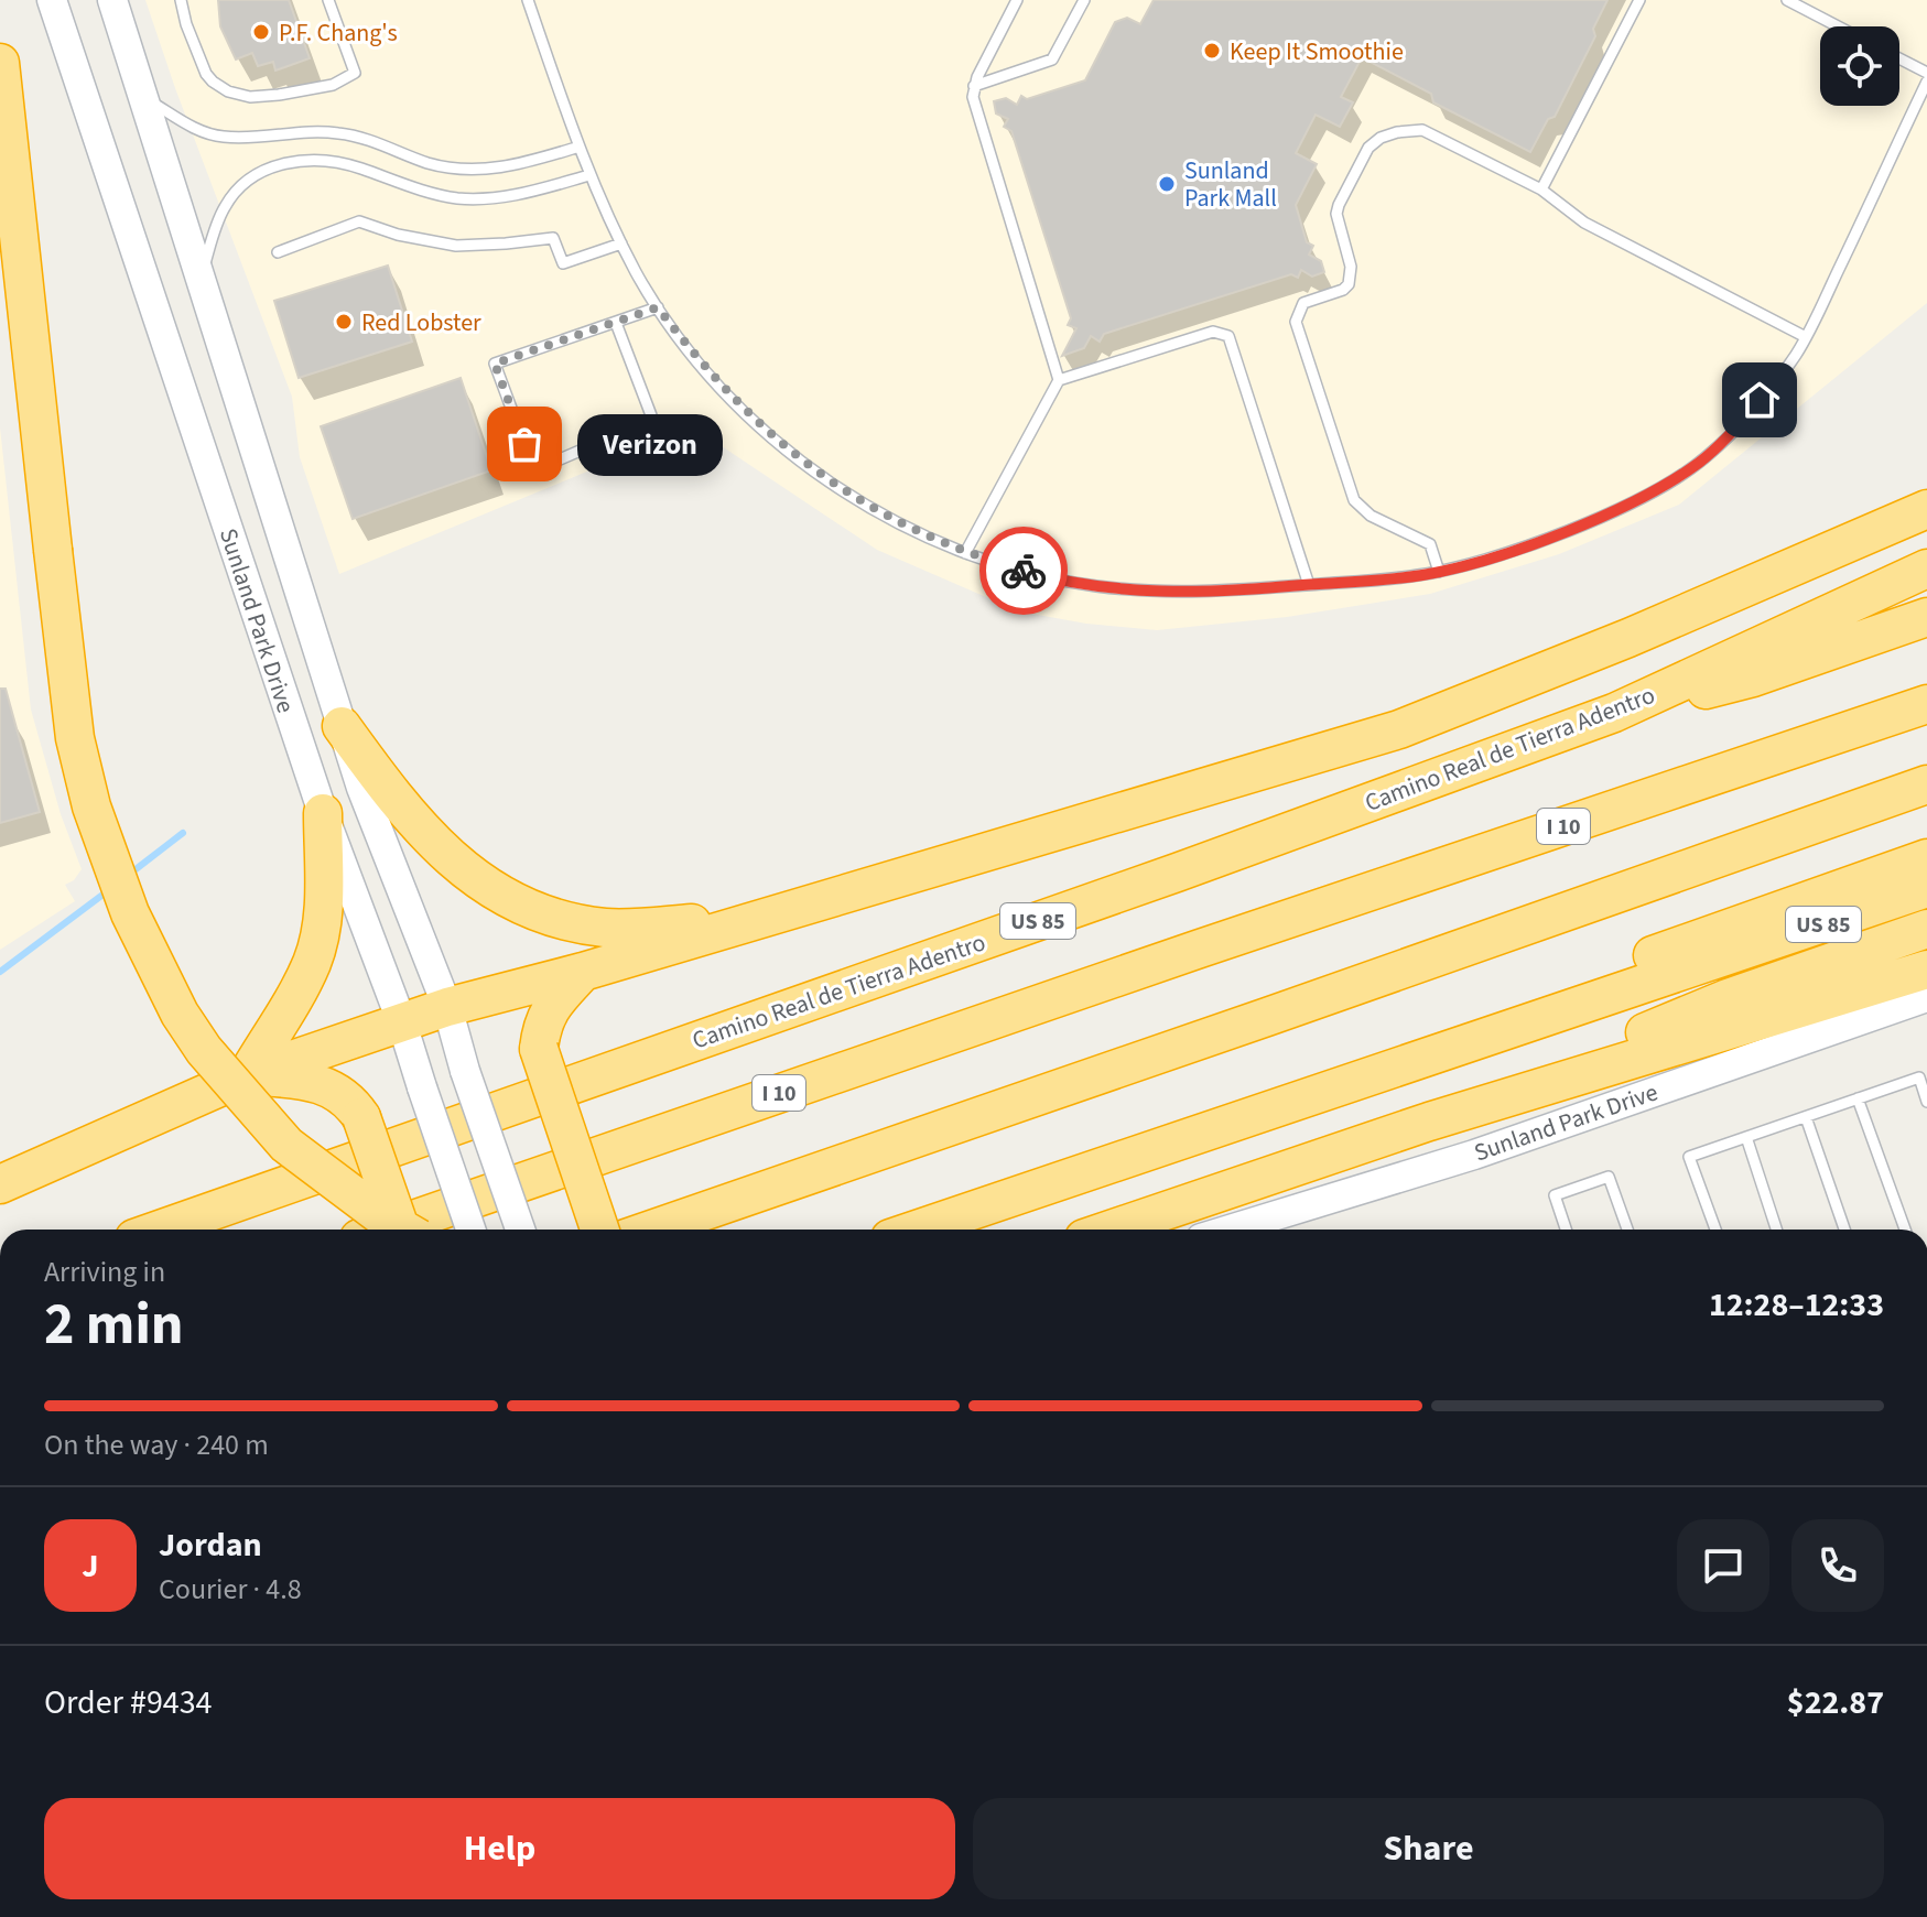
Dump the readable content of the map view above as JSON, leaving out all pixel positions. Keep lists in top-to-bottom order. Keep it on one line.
{"streets":{"highway":["Camino Real de Tierra Adentro","I 10","US 85"],"main road":["Sunland Park Drive"]},"places":["P.F. Chang's","Keep It Smoothie","Sunland Park Mall","Red Lobster","Verizon"],"page":{"bubble":"Verizon","heading":["2 min","Arriving in","12:28–12:33"],"panel":["Jordan","Courier · 4.8","Order #9434","$22.87"],"bar":"On the way · 240 m","round":"J","buttons":["Help","Share"]}}
